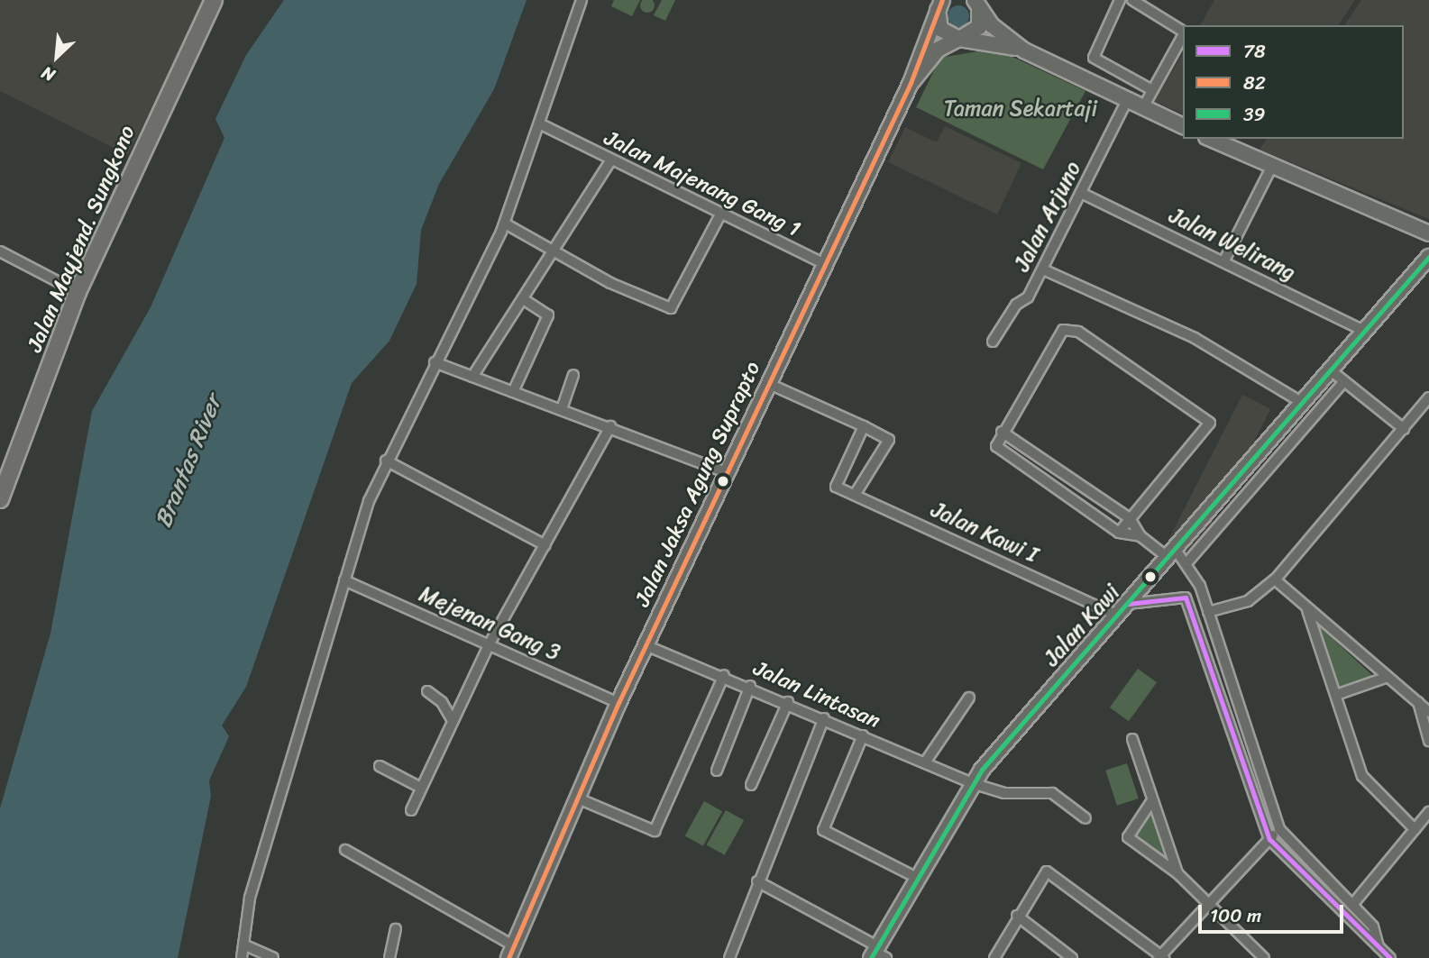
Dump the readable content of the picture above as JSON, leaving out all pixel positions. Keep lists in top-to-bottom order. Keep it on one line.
{"streets":{"main road":["Jalan Mayjend. Sungkono","Jalan Jaksa Agung Suprapto","Jalan Kawi"],"street":["Jalan Majenang Gang 1","Jalan Arjuno","Jalan Welirang","Jalan Kawi I","Mejenan Gang 3","Jalan Lintasan"]},"crossings":[["Jalan Majenang Gang 1","Jalan Jaksa Agung Suprapto"],["Jalan Arjuno","Jalan Welirang"],["Jalan Welirang","Jalan Kawi"],["Jalan Jaksa Agung Suprapto","Mejenan Gang 3"],["Jalan Jaksa Agung Suprapto","Jalan Lintasan"],["Jalan Kawi I","Jalan Kawi"],["Jalan Kawi","Jalan Lintasan"]],"water":["Brantas River"],"parks":["Taman Sekartaji"],"lines":["transit line 82","transit line 39","transit line 78"],"legend":["78","82","39"],"scale_bar":"100 m","north":"bottom left"}
